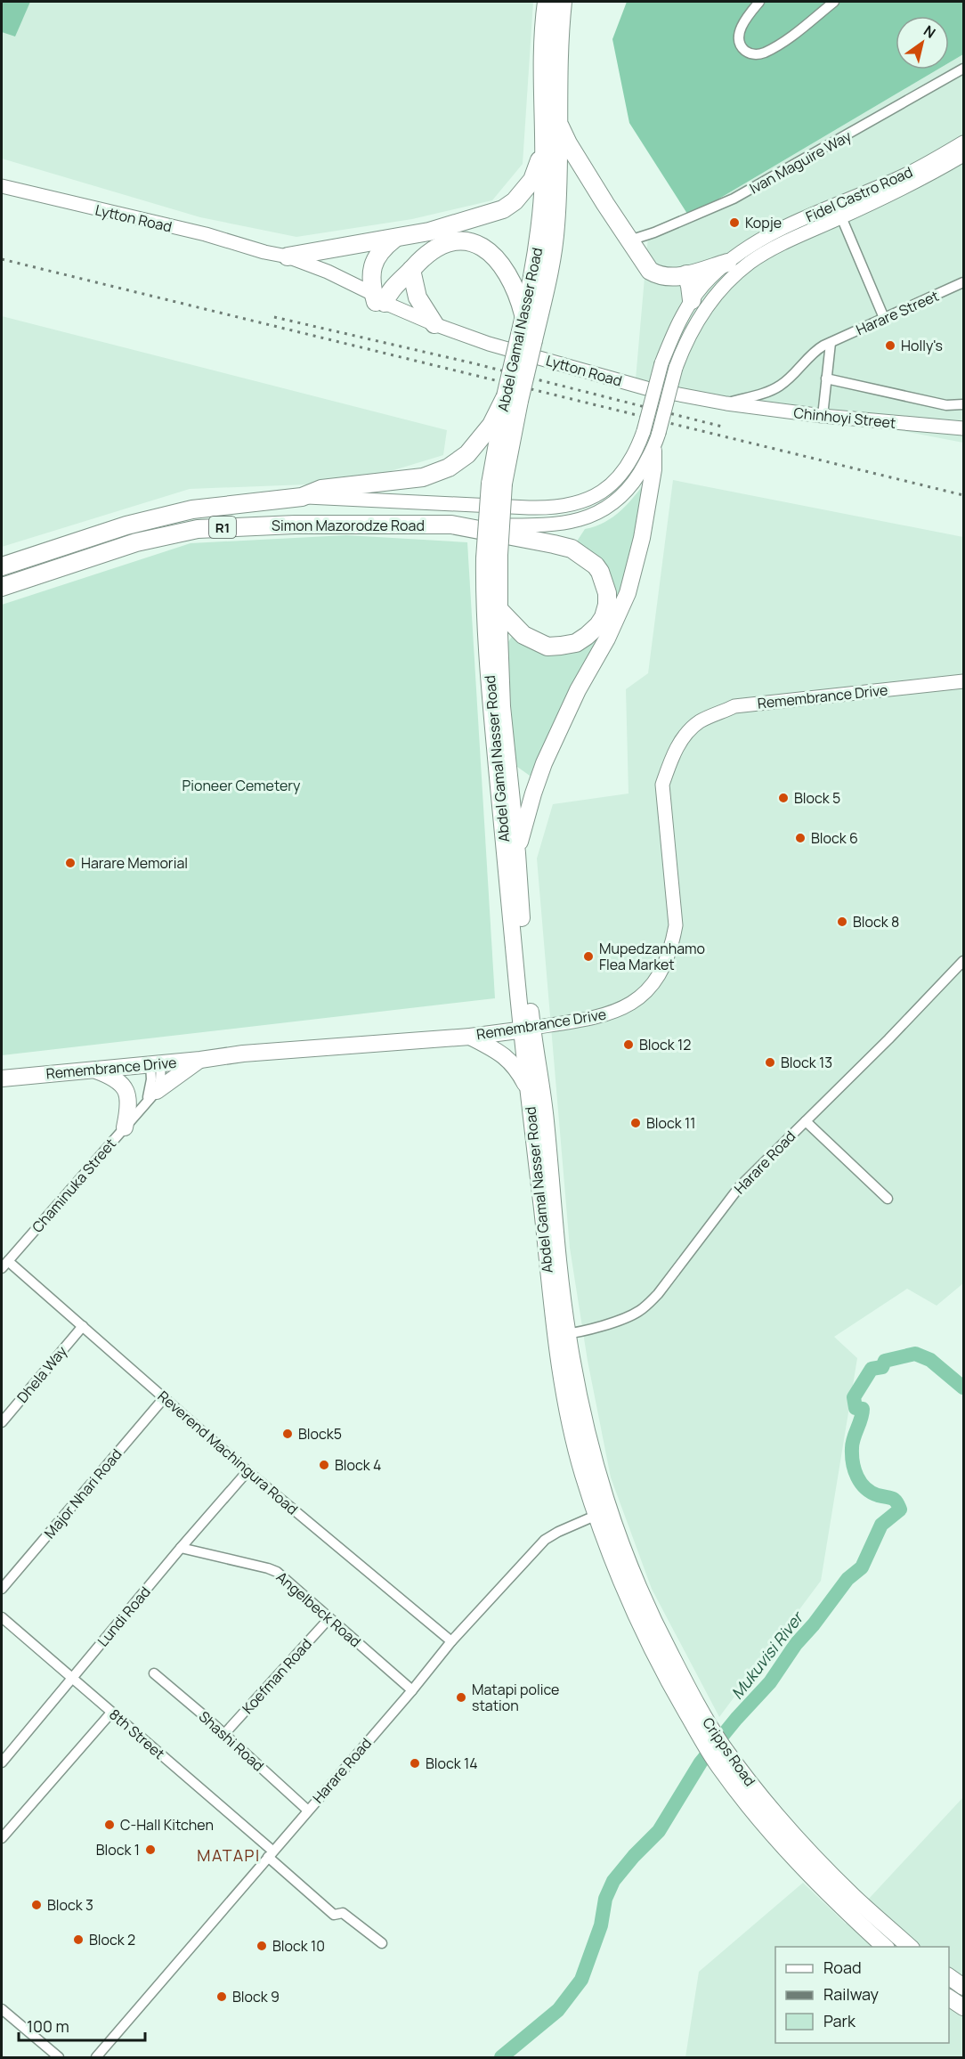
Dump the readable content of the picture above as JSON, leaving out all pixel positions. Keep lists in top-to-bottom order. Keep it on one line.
{"streets":{"highway":["Abdel Gamal Nasser Road","Simon Mazorodze Road","R1"],"main road":["Fidel Castro Road","Lytton Road","Chinhoyi Street","Remembrance Drive","Cripps Road"],"street":["Ivan Maguire Way","Harare Street","Harare Road","Chaminuka Street","Dhela Way","Reverend Machingura Road","Major Nhari Road","Angelbeck Road","Lundi Road","Koefman Road","8th Street","Shashi Road"]},"crossings":[["Fidel Castro Road","Simon Mazorodze Road"],["Lytton Road","Harare Street"],["Lytton Road","Chinhoyi Street"],["Harare Street","Chinhoyi Street"],["Abdel Gamal Nasser Road","Remembrance Drive"],["Abdel Gamal Nasser Road","Harare Road"],["Abdel Gamal Nasser Road","Cripps Road"],["Harare Road","Reverend Machingura Road"],["Harare Road","Angelbeck Road"],["Harare Road","8th Street"],["Harare Road","Shashi Road"],["Harare Road","Cripps Road"],["Chaminuka Street","Reverend Machingura Road"],["Dhela Way","Reverend Machingura Road"],["Reverend Machingura Road","Major Nhari Road"],["Reverend Machingura Road","Lundi Road"],["Angelbeck Road","Lundi Road"],["Angelbeck Road","Koefman Road"],["Lundi Road","8th Street"],["Koefman Road","Shashi Road"]],"districts":["MATAPI"],"water":["Mukuvisi River"],"parks":["Pioneer Cemetery"],"places":["Kopje","Holly's","Block 5","Block 6","Harare Memorial","Block 8","Mupedzanhamo Flea Market","Block 12","Block 13","Block 11","Block5","Block 4","Matapi police station","Block 14","C-Hall Kitchen","Block 1","Block 3","Block 2","Block 10","Block 9"],"legend":["Road","Railway","Park"],"scale_bar":"100 m","north":"top right"}
